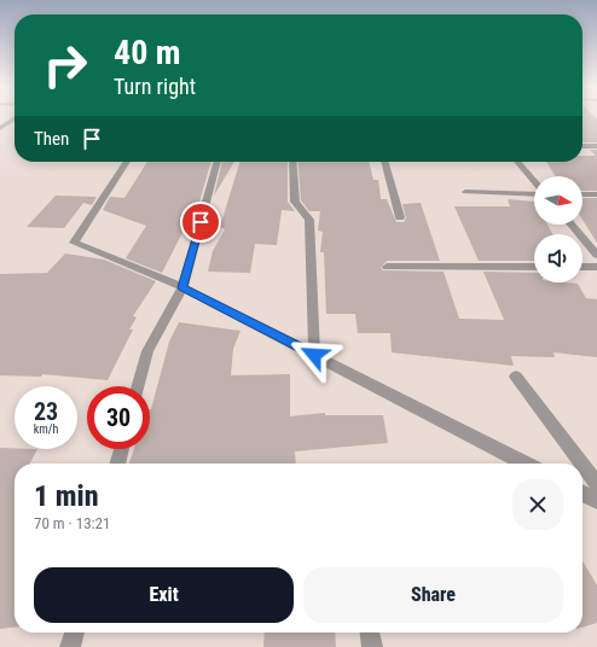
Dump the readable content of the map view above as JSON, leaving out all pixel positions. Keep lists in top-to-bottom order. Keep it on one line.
{"north":"right","page":{"turn":["40 m","Turn right"],"then":"Then","speed":"23 km/h","limit":"30","heading":["1 min","70 m · 13:21"],"buttons":["Exit","Share"]}}
